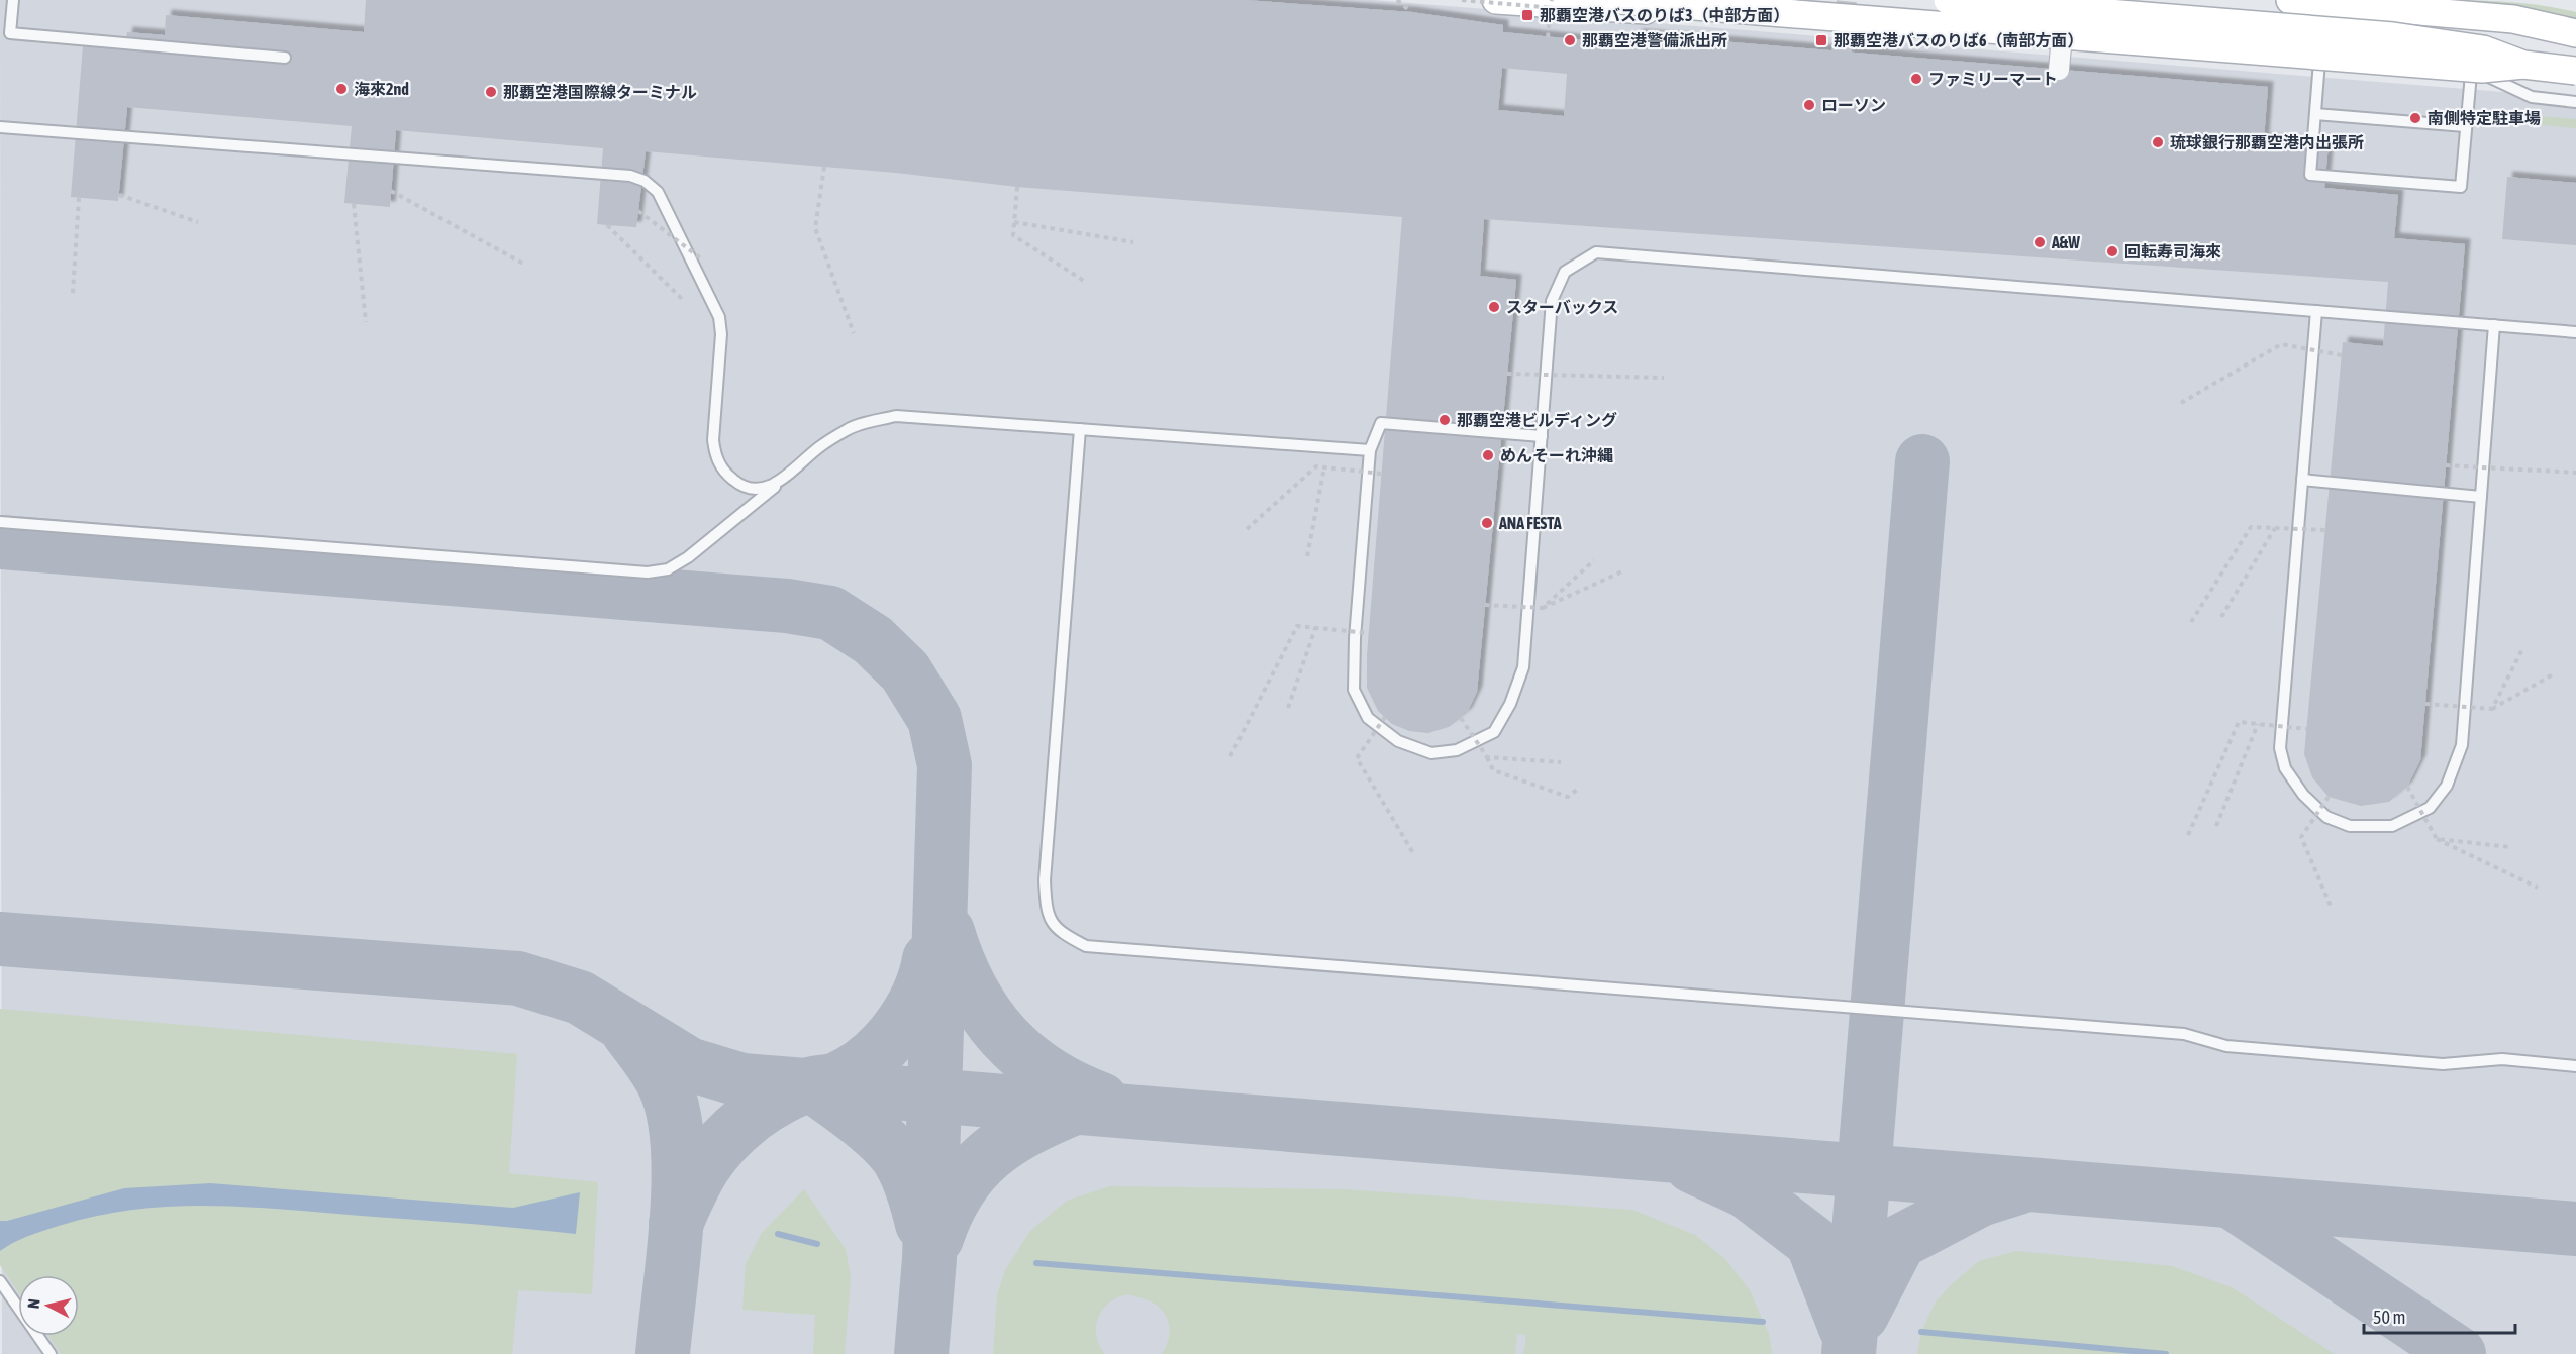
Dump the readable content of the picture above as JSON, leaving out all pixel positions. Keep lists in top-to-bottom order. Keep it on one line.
{"places":{"transit":["那覇空港バスのりば3（中部方面）","那覇空港バスのりば6（南部方面）"],"other":["那覇空港警備派出所","ファミリーマート","海來2nd","那覇空港国際線ターミナル","ローソン","南側特定駐車場","琉球銀行那覇空港内出張所","A&W","回転寿司海來","スターバックス","那覇空港ビルディング","めんそーれ沖縄","ANA FESTA"]},"scale_bar":"50 m","north":"left"}
